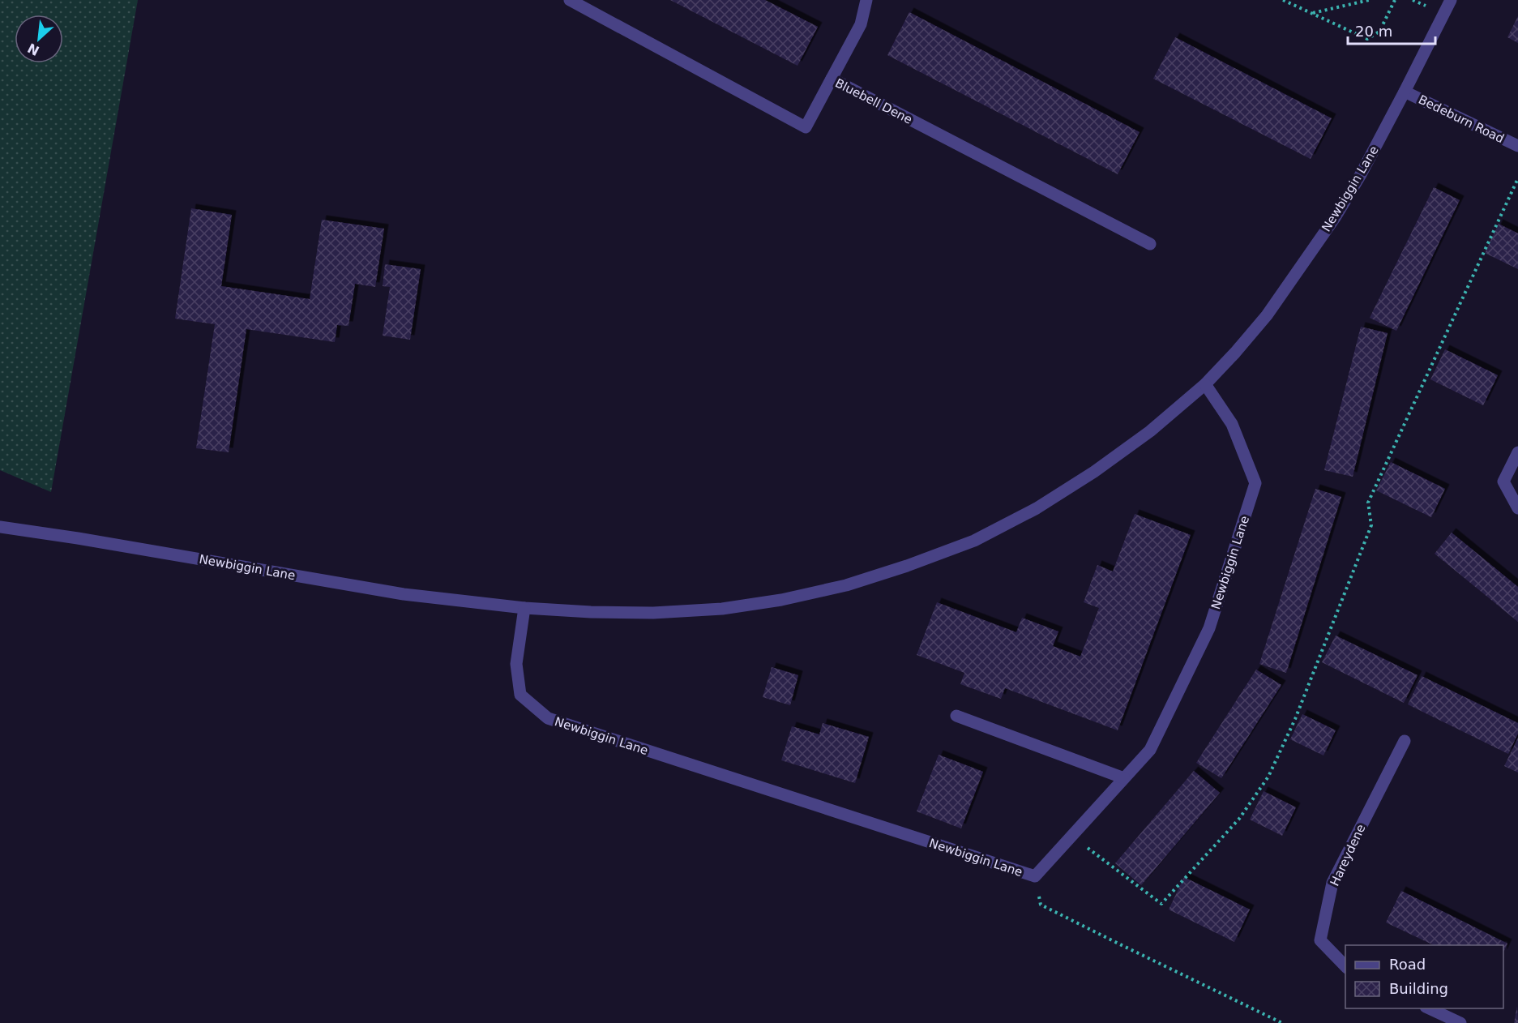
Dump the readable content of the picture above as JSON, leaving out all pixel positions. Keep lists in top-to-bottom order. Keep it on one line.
{"streets":{"street":["Bluebell Dene","Bedeburn Road","Newbiggin Lane","Hareydene"]},"crossings":[["Bedeburn Road","Newbiggin Lane"]],"legend":["Road","Building"],"scale_bar":"20 m","north":"bottom left"}
